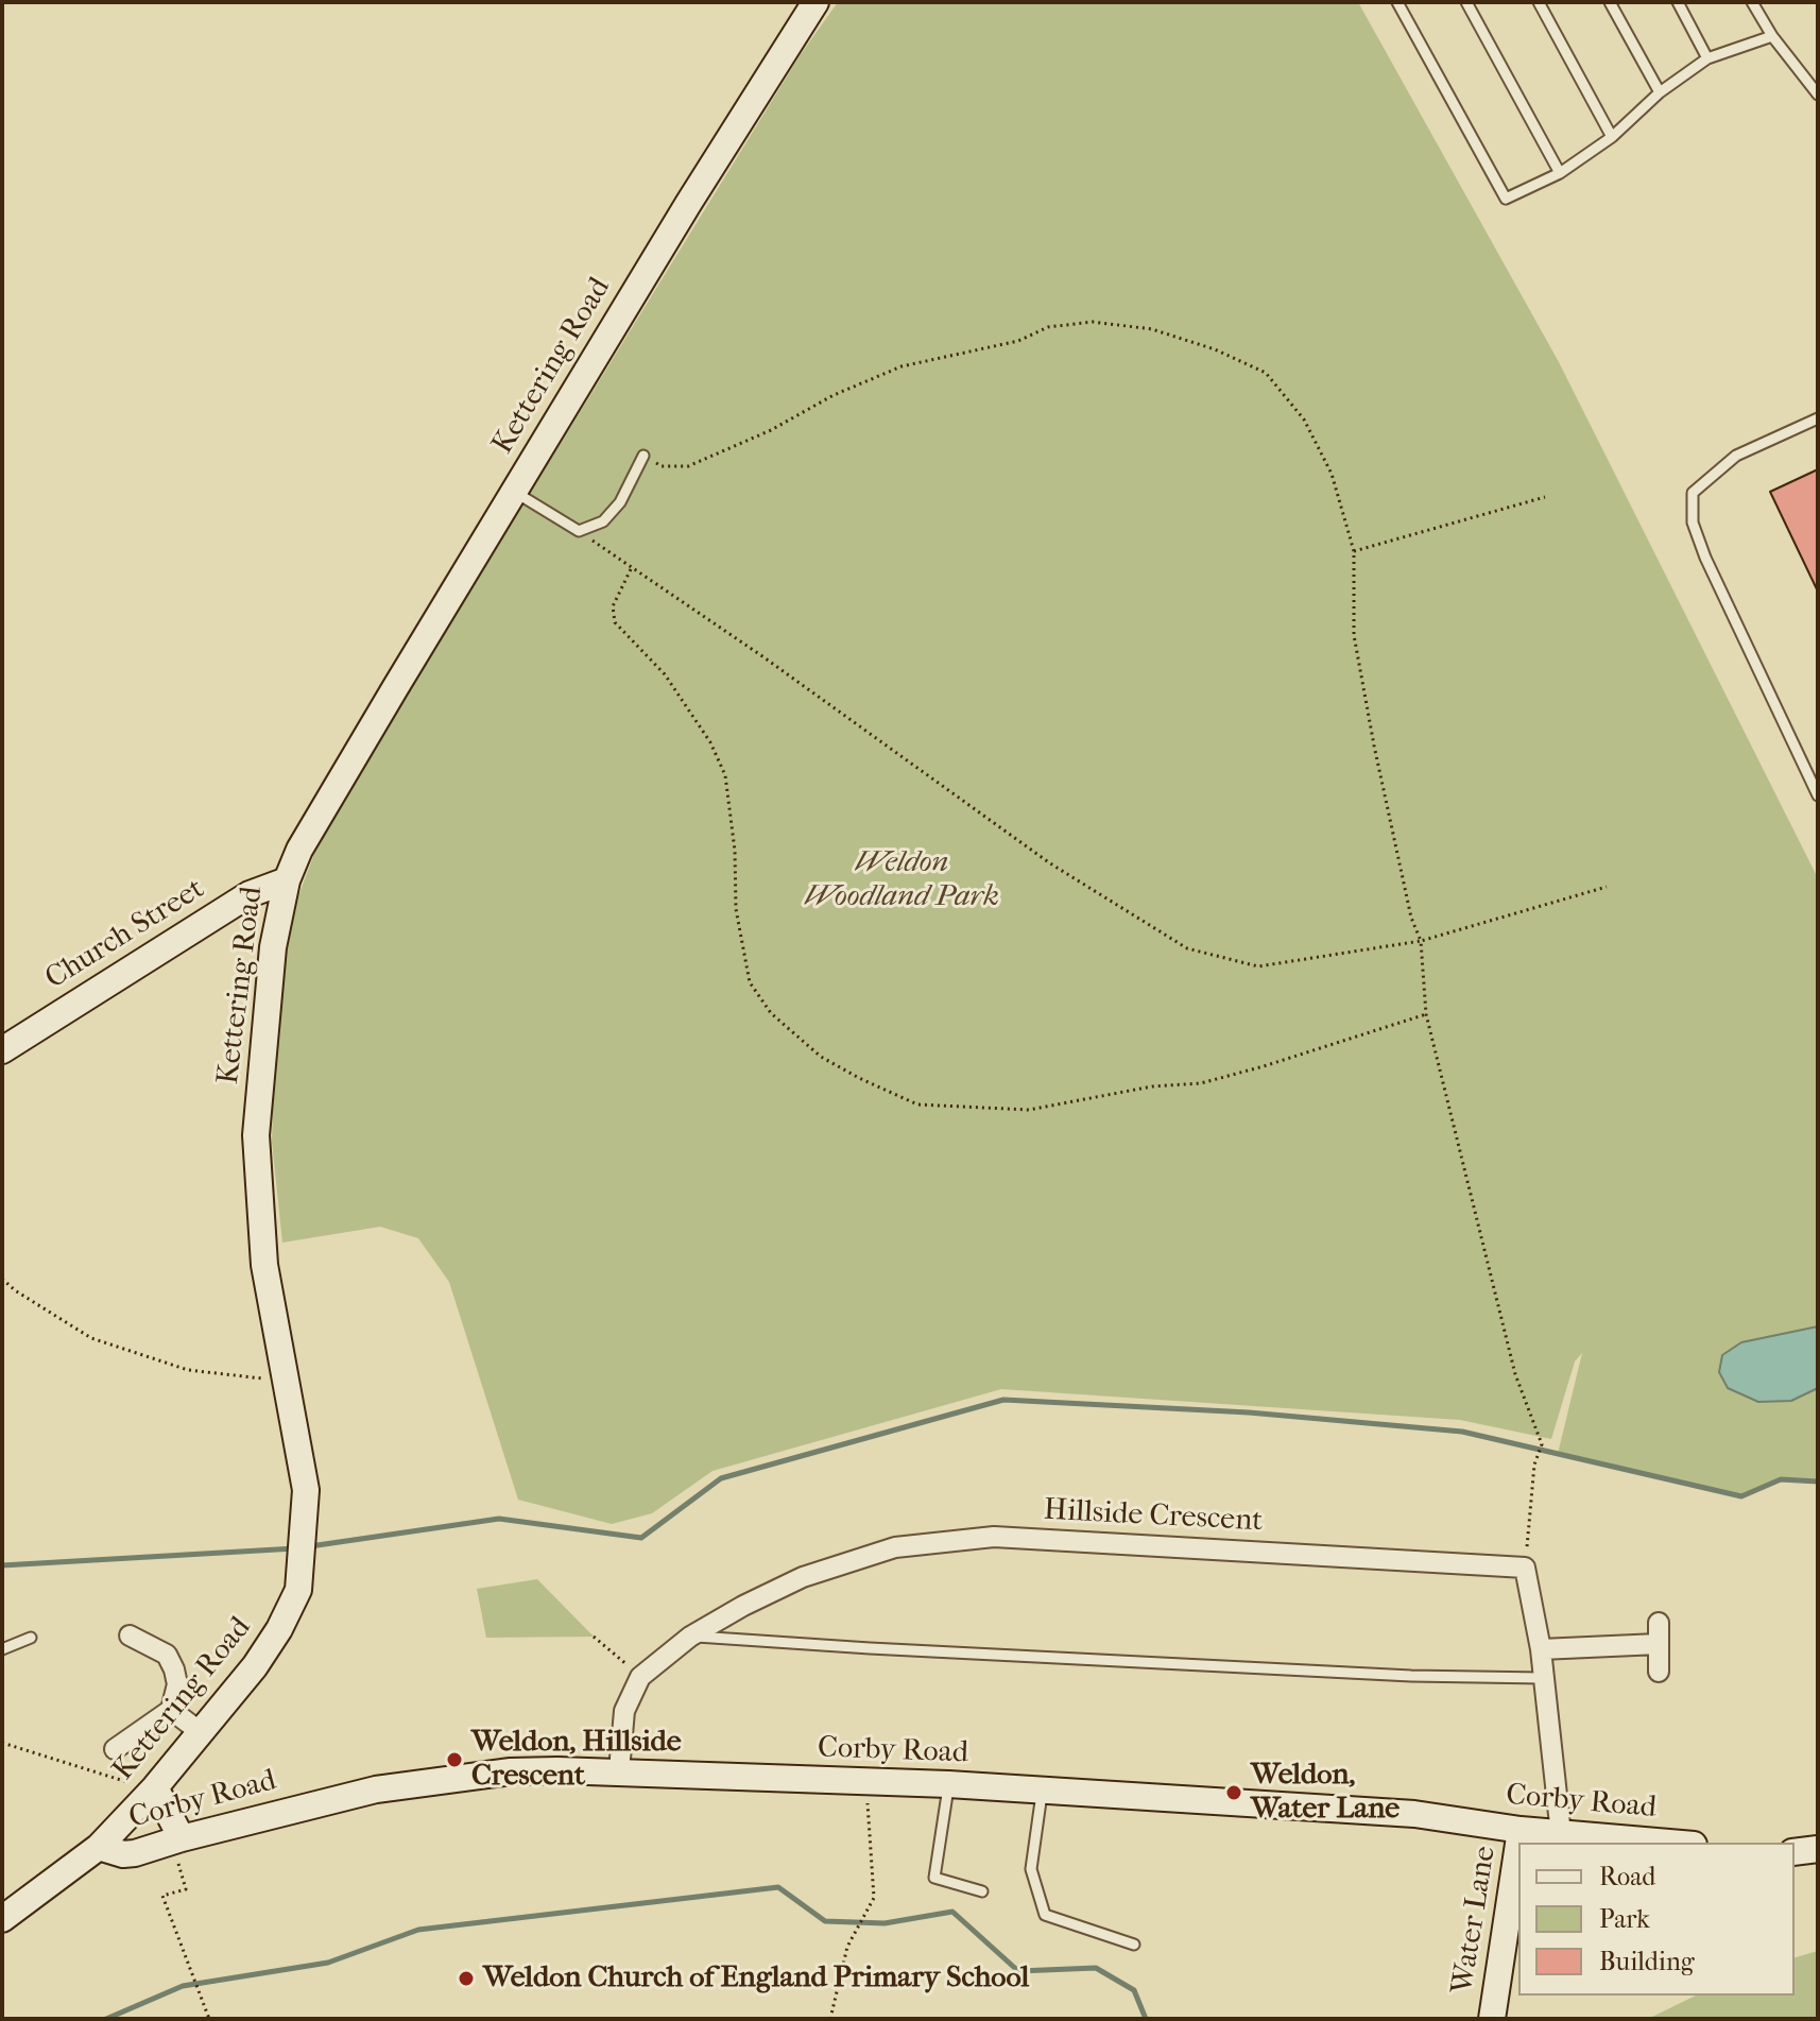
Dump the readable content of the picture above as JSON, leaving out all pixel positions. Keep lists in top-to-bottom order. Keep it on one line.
{"streets":{"street":["Kettering Road","Church Street","Hillside Crescent","Corby Road","Water Lane"]},"crossings":[["Kettering Road","Church Street"],["Kettering Road","Corby Road"],["Hillside Crescent","Corby Road"],["Corby Road","Water Lane"]],"parks":["Weldon Woodland Park"],"places":["Weldon, Hillside Crescent","Weldon, Water Lane","Weldon Church of England Primary School"],"legend":["Road","Park","Building"]}
